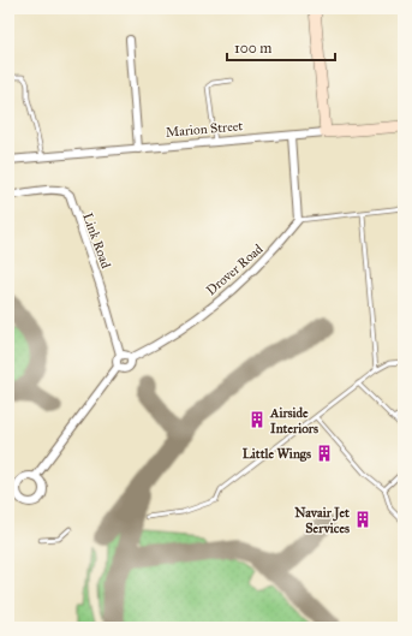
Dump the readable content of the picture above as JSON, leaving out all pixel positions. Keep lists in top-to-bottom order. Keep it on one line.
{"streets":{"main road":["Marion Street"],"street":["Link Road","Drover Road"]},"crossings":[["Link Road","Drover Road"]],"places":{"building":["Airside Interiors","Little Wings","Navair Jet Services"]},"scale_bar":"100 m"}
